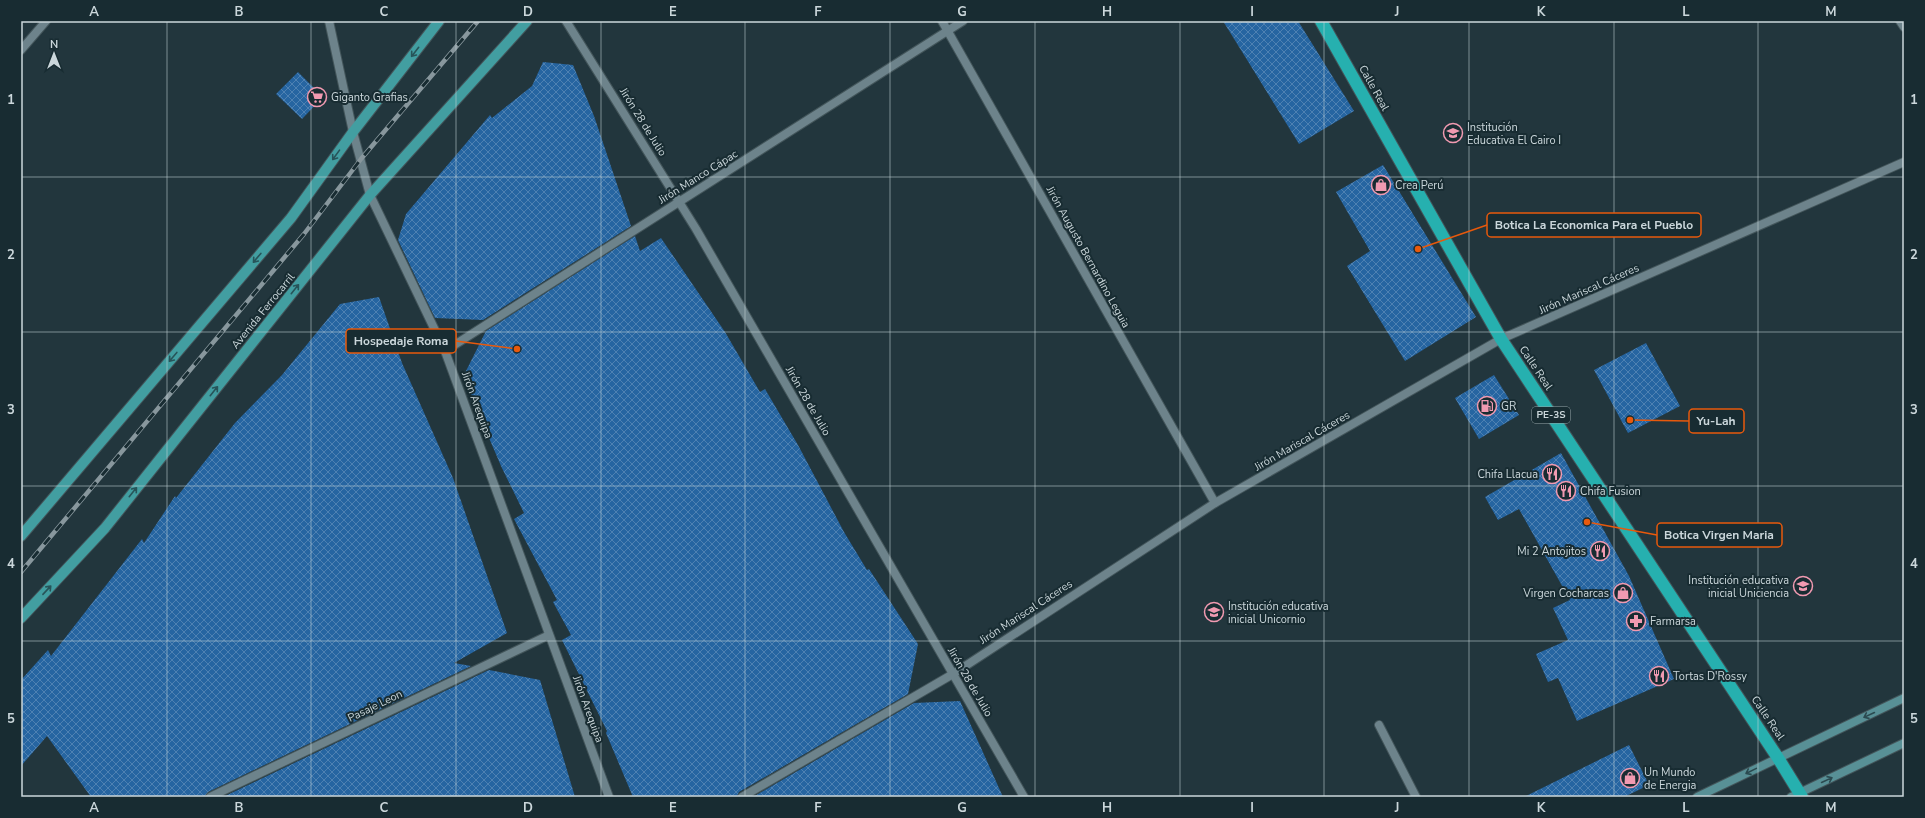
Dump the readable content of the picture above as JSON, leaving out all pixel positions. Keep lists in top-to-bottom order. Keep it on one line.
{"streets":{"highway":["Calle Real","PE-3S"],"main road":["Avenida Ferrocarril"],"street":["Jirón 28 de Julio","Jirón Manco Cápac","Jirón Augusto Bernardino Leguia","Jirón Mariscal Cáceres","Jirón Arequipa","Pasaje Leon"]},"crossings":[["Calle Real","Jirón Mariscal Cáceres"],["Jirón 28 de Julio","Jirón Manco Cápac"],["Jirón 28 de Julio","Jirón Mariscal Cáceres"],["Jirón Manco Cápac","Jirón Augusto Bernardino Leguia"],["Jirón Manco Cápac","Jirón Arequipa"],["Jirón Augusto Bernardino Leguia","Jirón Mariscal Cáceres"],["Avenida Ferrocarril","Jirón Arequipa"],["Jirón Arequipa","Pasaje Leon"]],"places":{"supermarket":["Giganto Grafias"],"school or university":["Institución Educativa El Cairo I","Institución educativa inicial Uniciencia","Institución educativa inicial Unicornio"],"shop":["Crea Perú","Virgen Cocharcas","Un Mundo de Energia"],"other":["Botica La Economica Para el Pueblo","Hospedaje Roma","Yu-Lah","Botica Virgen Maria"],"fuel station":["GR"],"restaurant":["Chifa Llacua","Chifa Fusion","Mi 2 Antojitos","Tortas D'Rossy"],"pharmacy":["Farmarsa"]},"north":"top","grid":{"columns":["A","B","C","D","E","F","G","H","I","J","K","L","M"],"rows":["1","2","3","4","5"]}}
